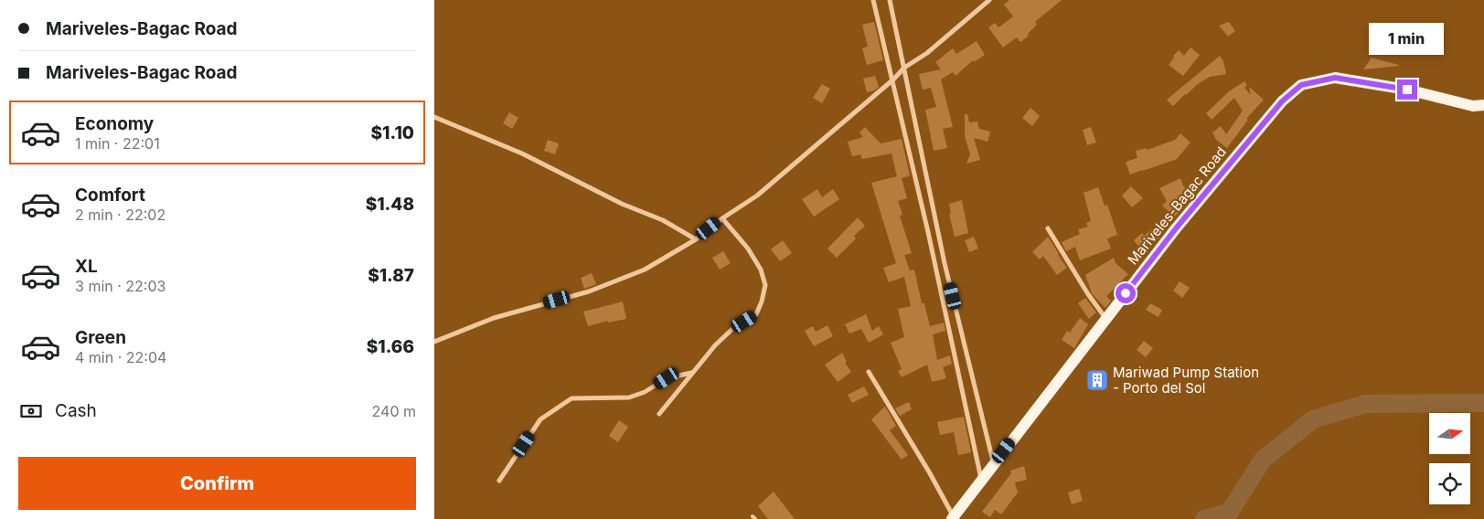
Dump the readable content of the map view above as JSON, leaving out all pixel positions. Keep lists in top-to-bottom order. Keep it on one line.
{"streets":{"main road":["Mariveles-Bagac Road"]},"places":{"building":["Mariwad Pump Station - Porto del Sol"]},"north":"right","page":{"banner":["Mariveles-Bagac Road","Mariveles-Bagac Road"],"bubble":"1 min","list":[{"name":"Economy","note":"1 min · 22:01","value":"$1.10"},{"name":"Comfort","note":"2 min · 22:02","value":"$1.48"},{"name":"XL","note":"3 min · 22:03","value":"$1.87"},{"name":"Green","note":"4 min · 22:04","value":"$1.66"}],"pay":["Cash","240 m"],"buttons":"Confirm"}}
